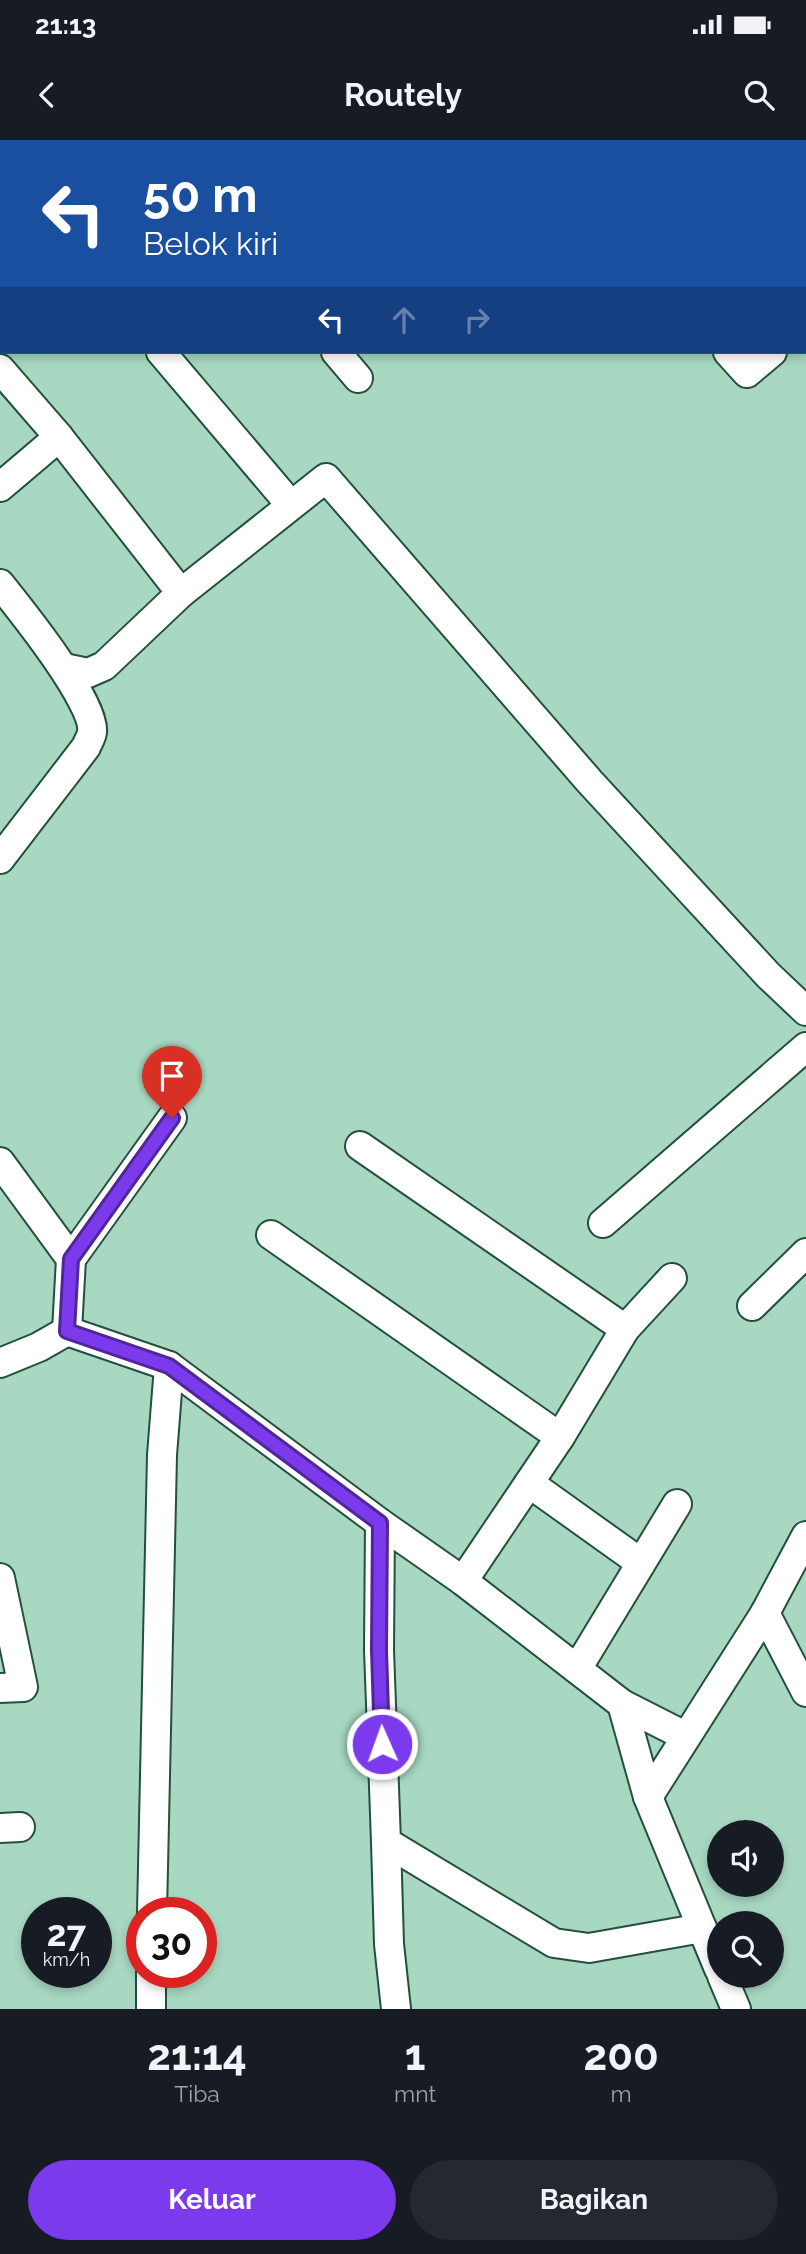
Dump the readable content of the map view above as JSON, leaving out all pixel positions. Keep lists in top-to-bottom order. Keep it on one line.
{"page":{"status":"21:13","header":"Routely","turn":["50 m","Belok kiri"],"speed":"27 km/h","limit":"30","eta":["21:14","Tiba","1","mnt","200","m"],"buttons":["Keluar","Bagikan"]}}
